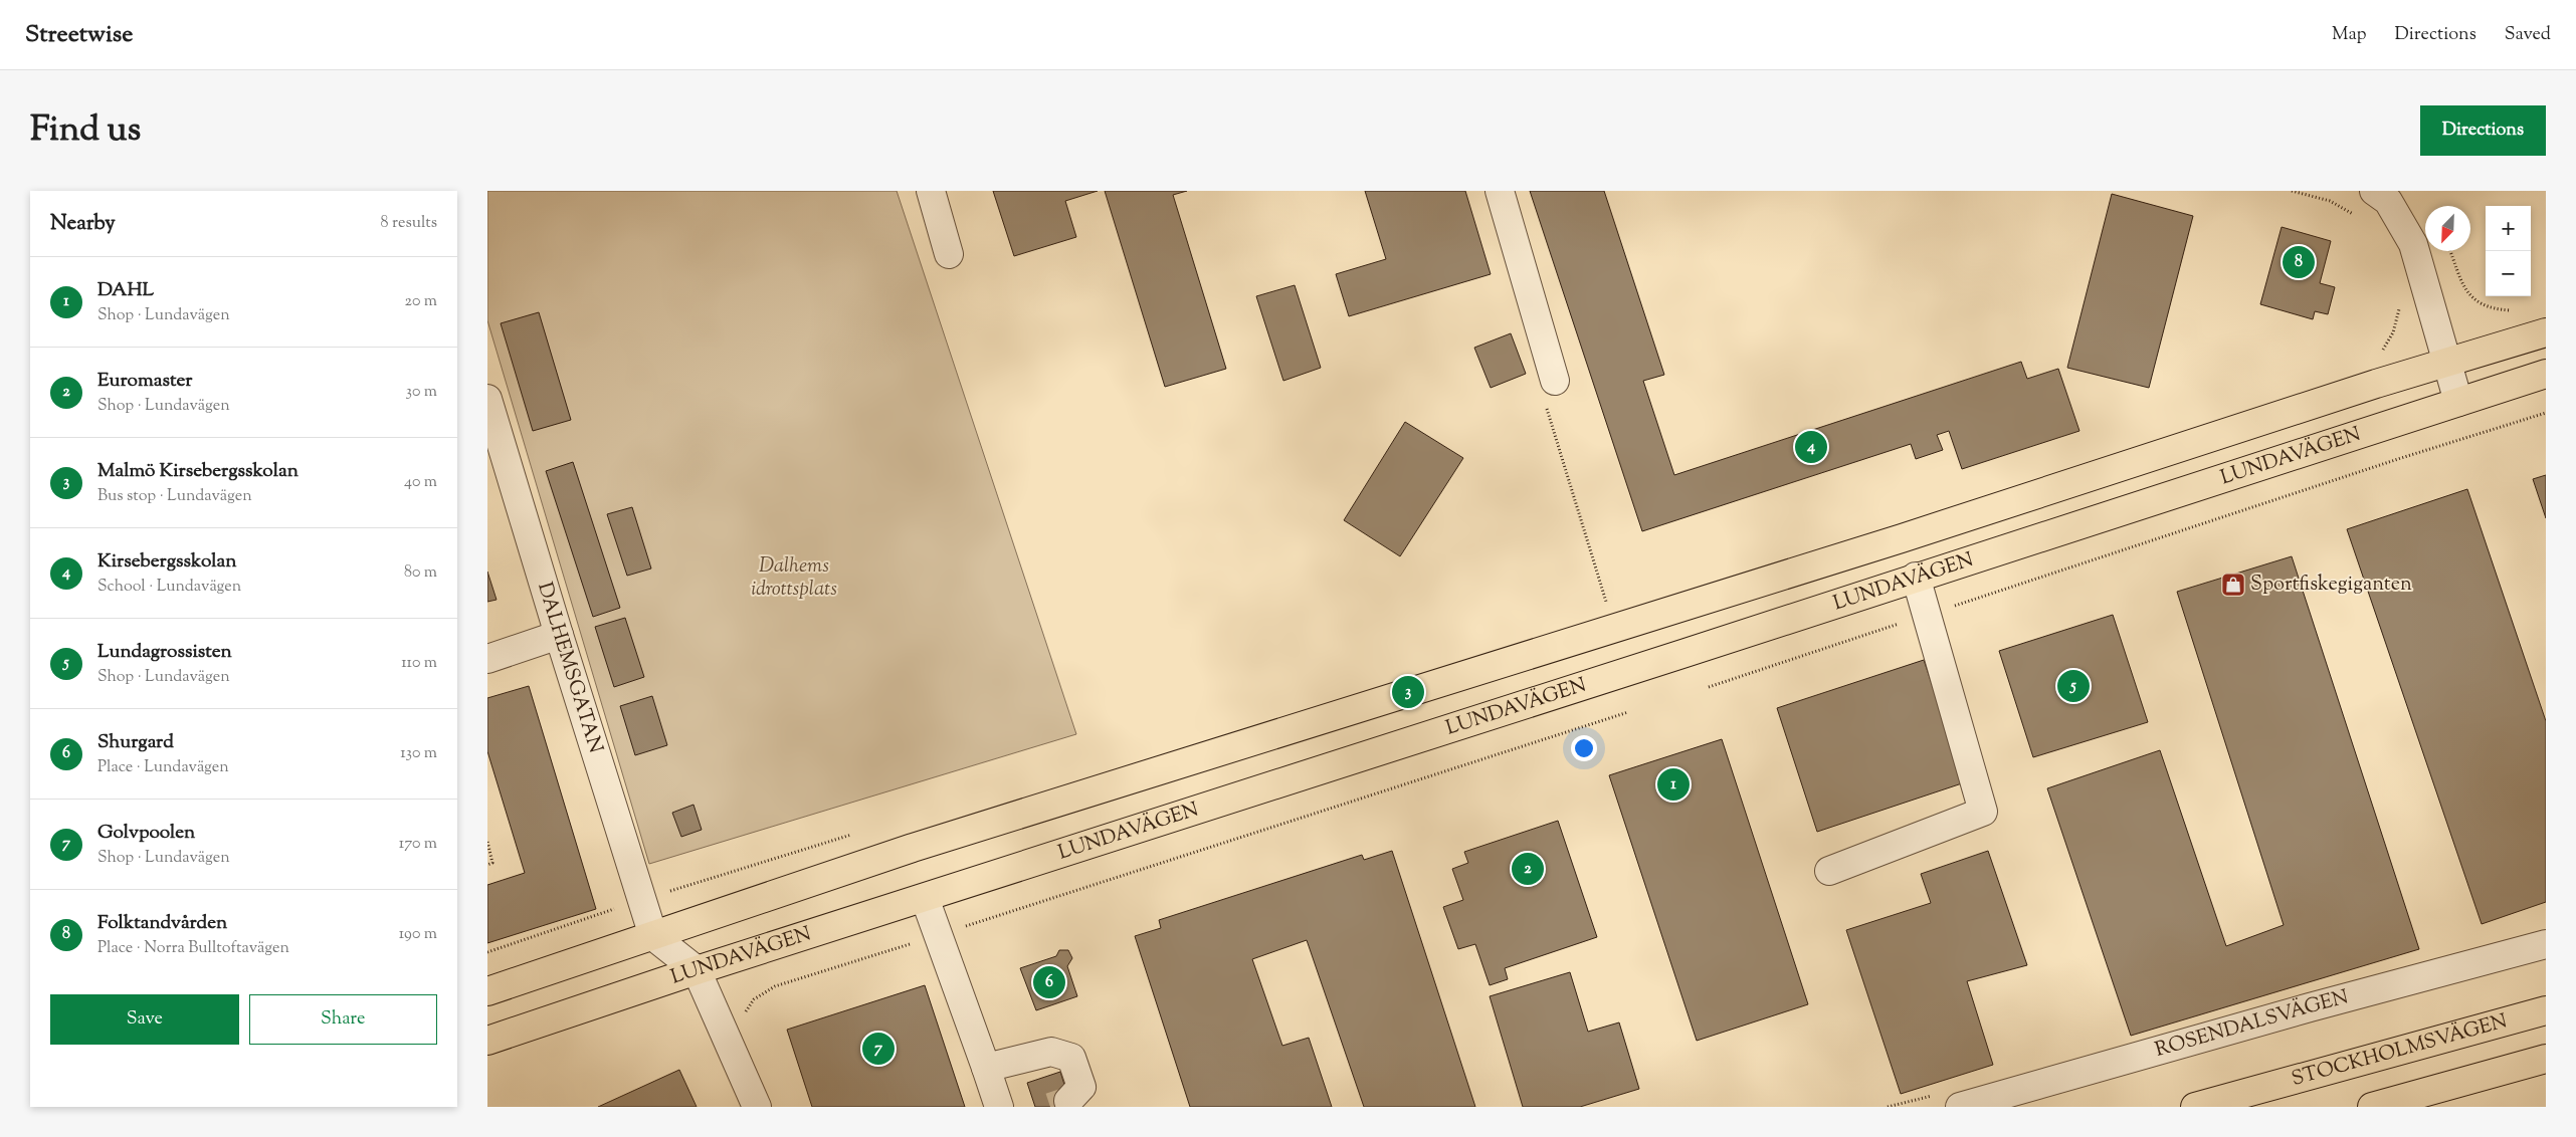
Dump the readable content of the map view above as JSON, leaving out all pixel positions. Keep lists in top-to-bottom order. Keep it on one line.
{"streets":{"main road":["LUNDAVÄGEN","STOCKHOLMSVÄGEN"],"street":["DALHEMSGATAN","ROSENDALSVÄGEN"]},"crossings":[["LUNDAVÄGEN","DALHEMSGATAN"]],"parks":["Dalhems idrottsplats"],"places":{"shop":["Sportfiskegiganten"]},"north":"bottom left","page":{"header":"Streetwise","nav":["Map","Directions","Saved"],"title":"Find us","buttons":["Directions",["Save","Share"]],"heading":["Nearby","8 results"],"map_buttons":["+","−"],"pins":["8","4","5","3","1","2","6","7"],"list":[{"mark":"1","name":"DAHL","note":"Shop · Lundavägen","value":"20 m"},{"mark":"2","name":"Euromaster","note":"Shop · Lundavägen","value":"30 m"},{"mark":"3","name":"Malmö Kirsebergsskolan","note":"Bus stop · Lundavägen","value":"40 m"},{"mark":"4","name":"Kirsebergsskolan","note":"School · Lundavägen","value":"80 m"},{"mark":"5","name":"Lundagrossisten","note":"Shop · Lundavägen","value":"110 m"},{"mark":"6","name":"Shurgard","note":"Place · Lundavägen","value":"130 m"},{"mark":"7","name":"Golvpoolen","note":"Shop · Lundavägen","value":"170 m"},{"mark":"8","name":"Folktandvården","note":"Place · Norra Bulltoftavägen","value":"190 m"}]}}
